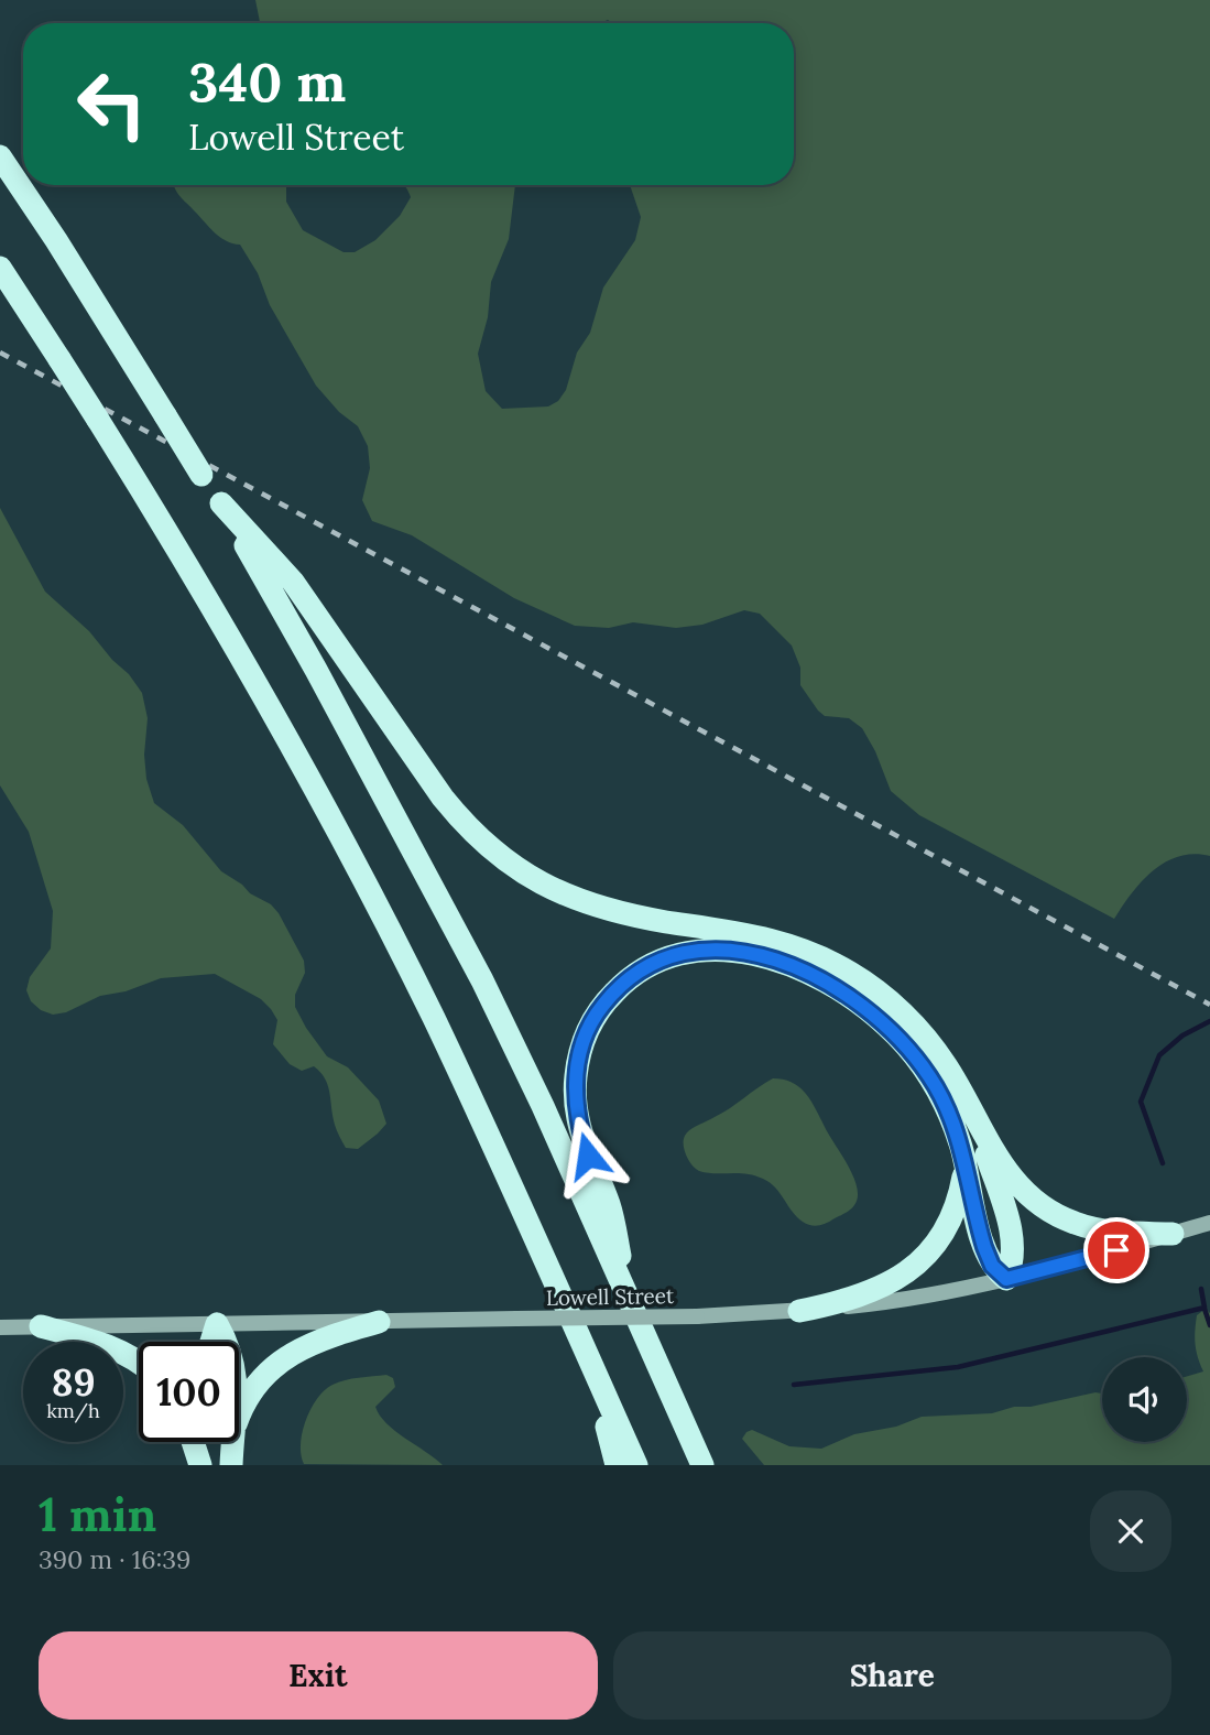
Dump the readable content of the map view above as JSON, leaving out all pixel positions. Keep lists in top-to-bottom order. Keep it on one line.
{"streets":{"main road":["Lowell Street"]},"page":{"turn":["340 m","Lowell Street"],"speed":"89 km/h","limit":"100","heading":["1 min","390 m · 16:39"],"buttons":["Exit","Share"]}}
